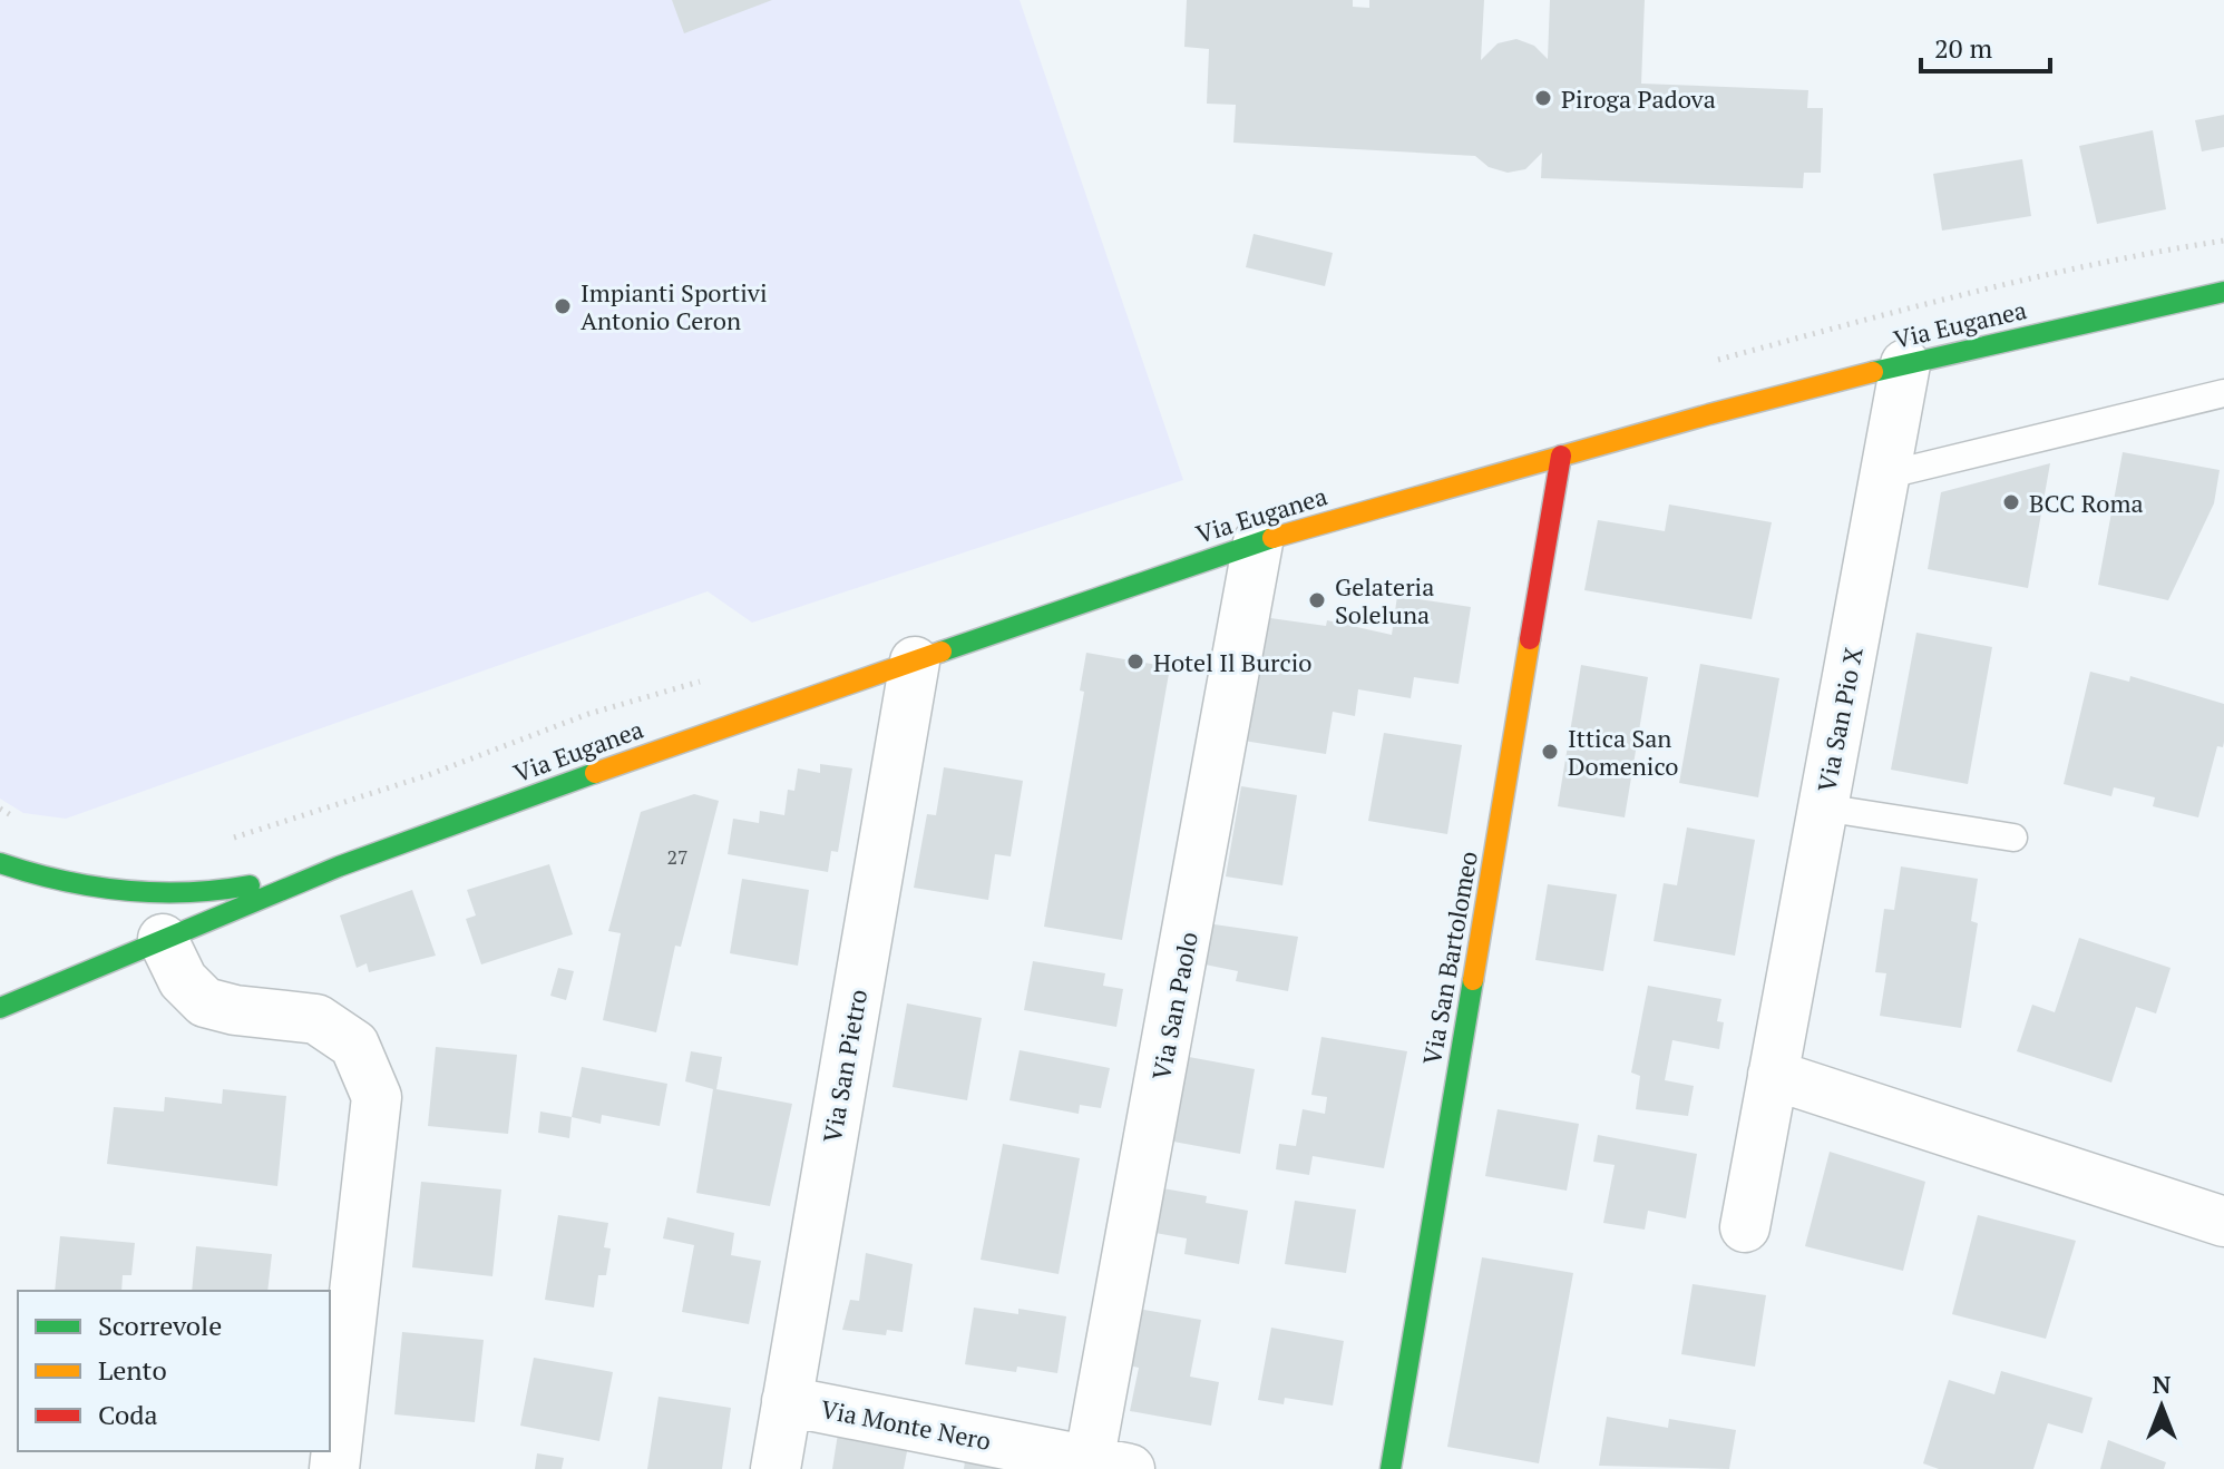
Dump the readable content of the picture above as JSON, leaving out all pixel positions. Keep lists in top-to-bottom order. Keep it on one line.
{"streets":{"street":["Via Euganea","Via San Pio X","Via San Bartolomeo","Via San Paolo","Via San Pietro","Via Monte Nero"]},"crossings":[["Via Euganea","Via San Pio X"],["Via Euganea","Via San Bartolomeo"],["Via Euganea","Via San Paolo"],["Via Euganea","Via San Pietro"],["Via San Paolo","Via Monte Nero"],["Via San Pietro","Via Monte Nero"]],"places":["Piroga Padova","Impianti Sportivi Antonio Ceron","BCC Roma","Gelateria Soleluna","Hotel Il Burcio","Ittica San Domenico"],"house_numbers":["27"],"legend":["Scorrevole","Lento","Coda"],"scale_bar":"20 m","north":"top"}
